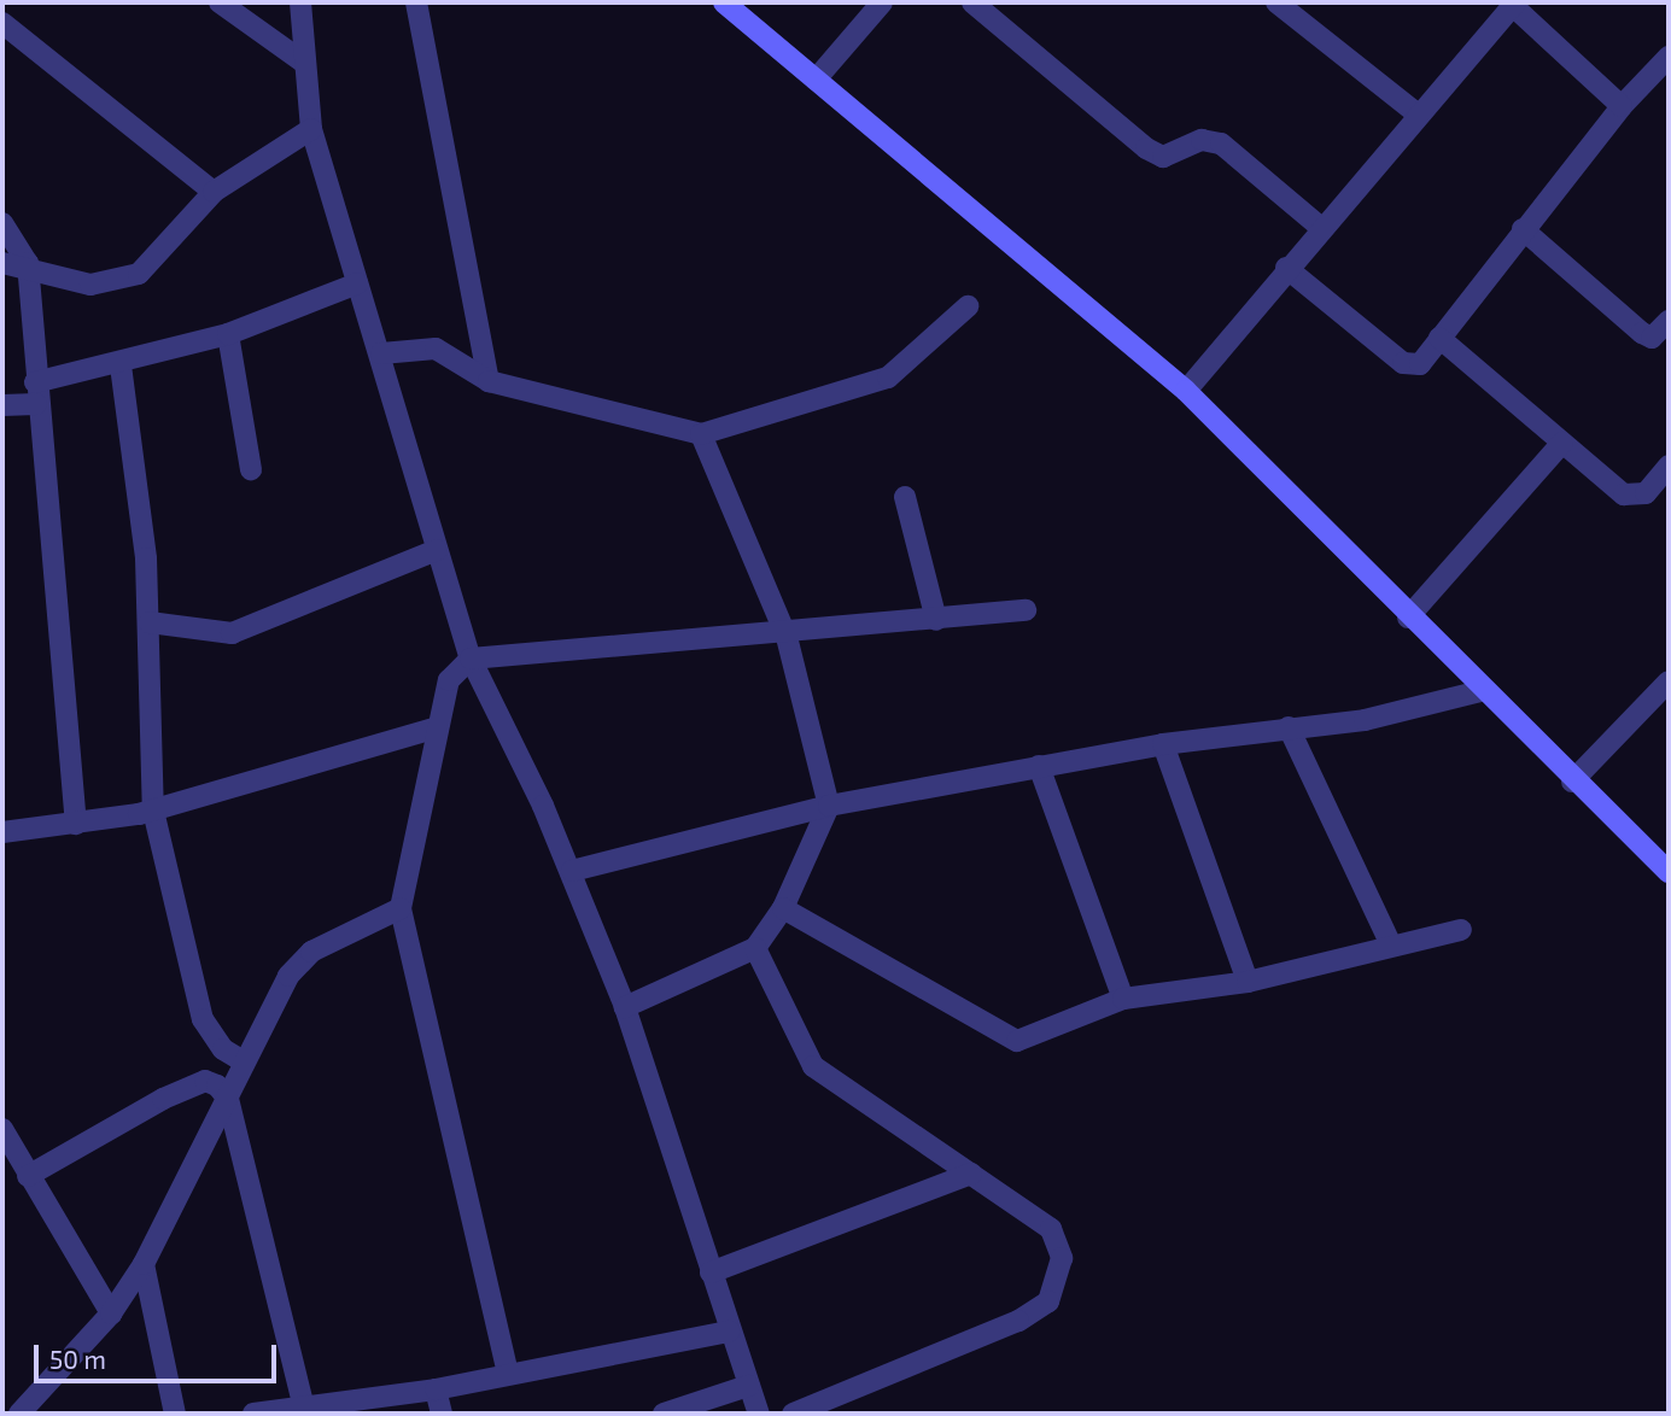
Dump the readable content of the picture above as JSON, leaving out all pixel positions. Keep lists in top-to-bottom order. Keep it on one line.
{"scale_bar":"50 m"}
